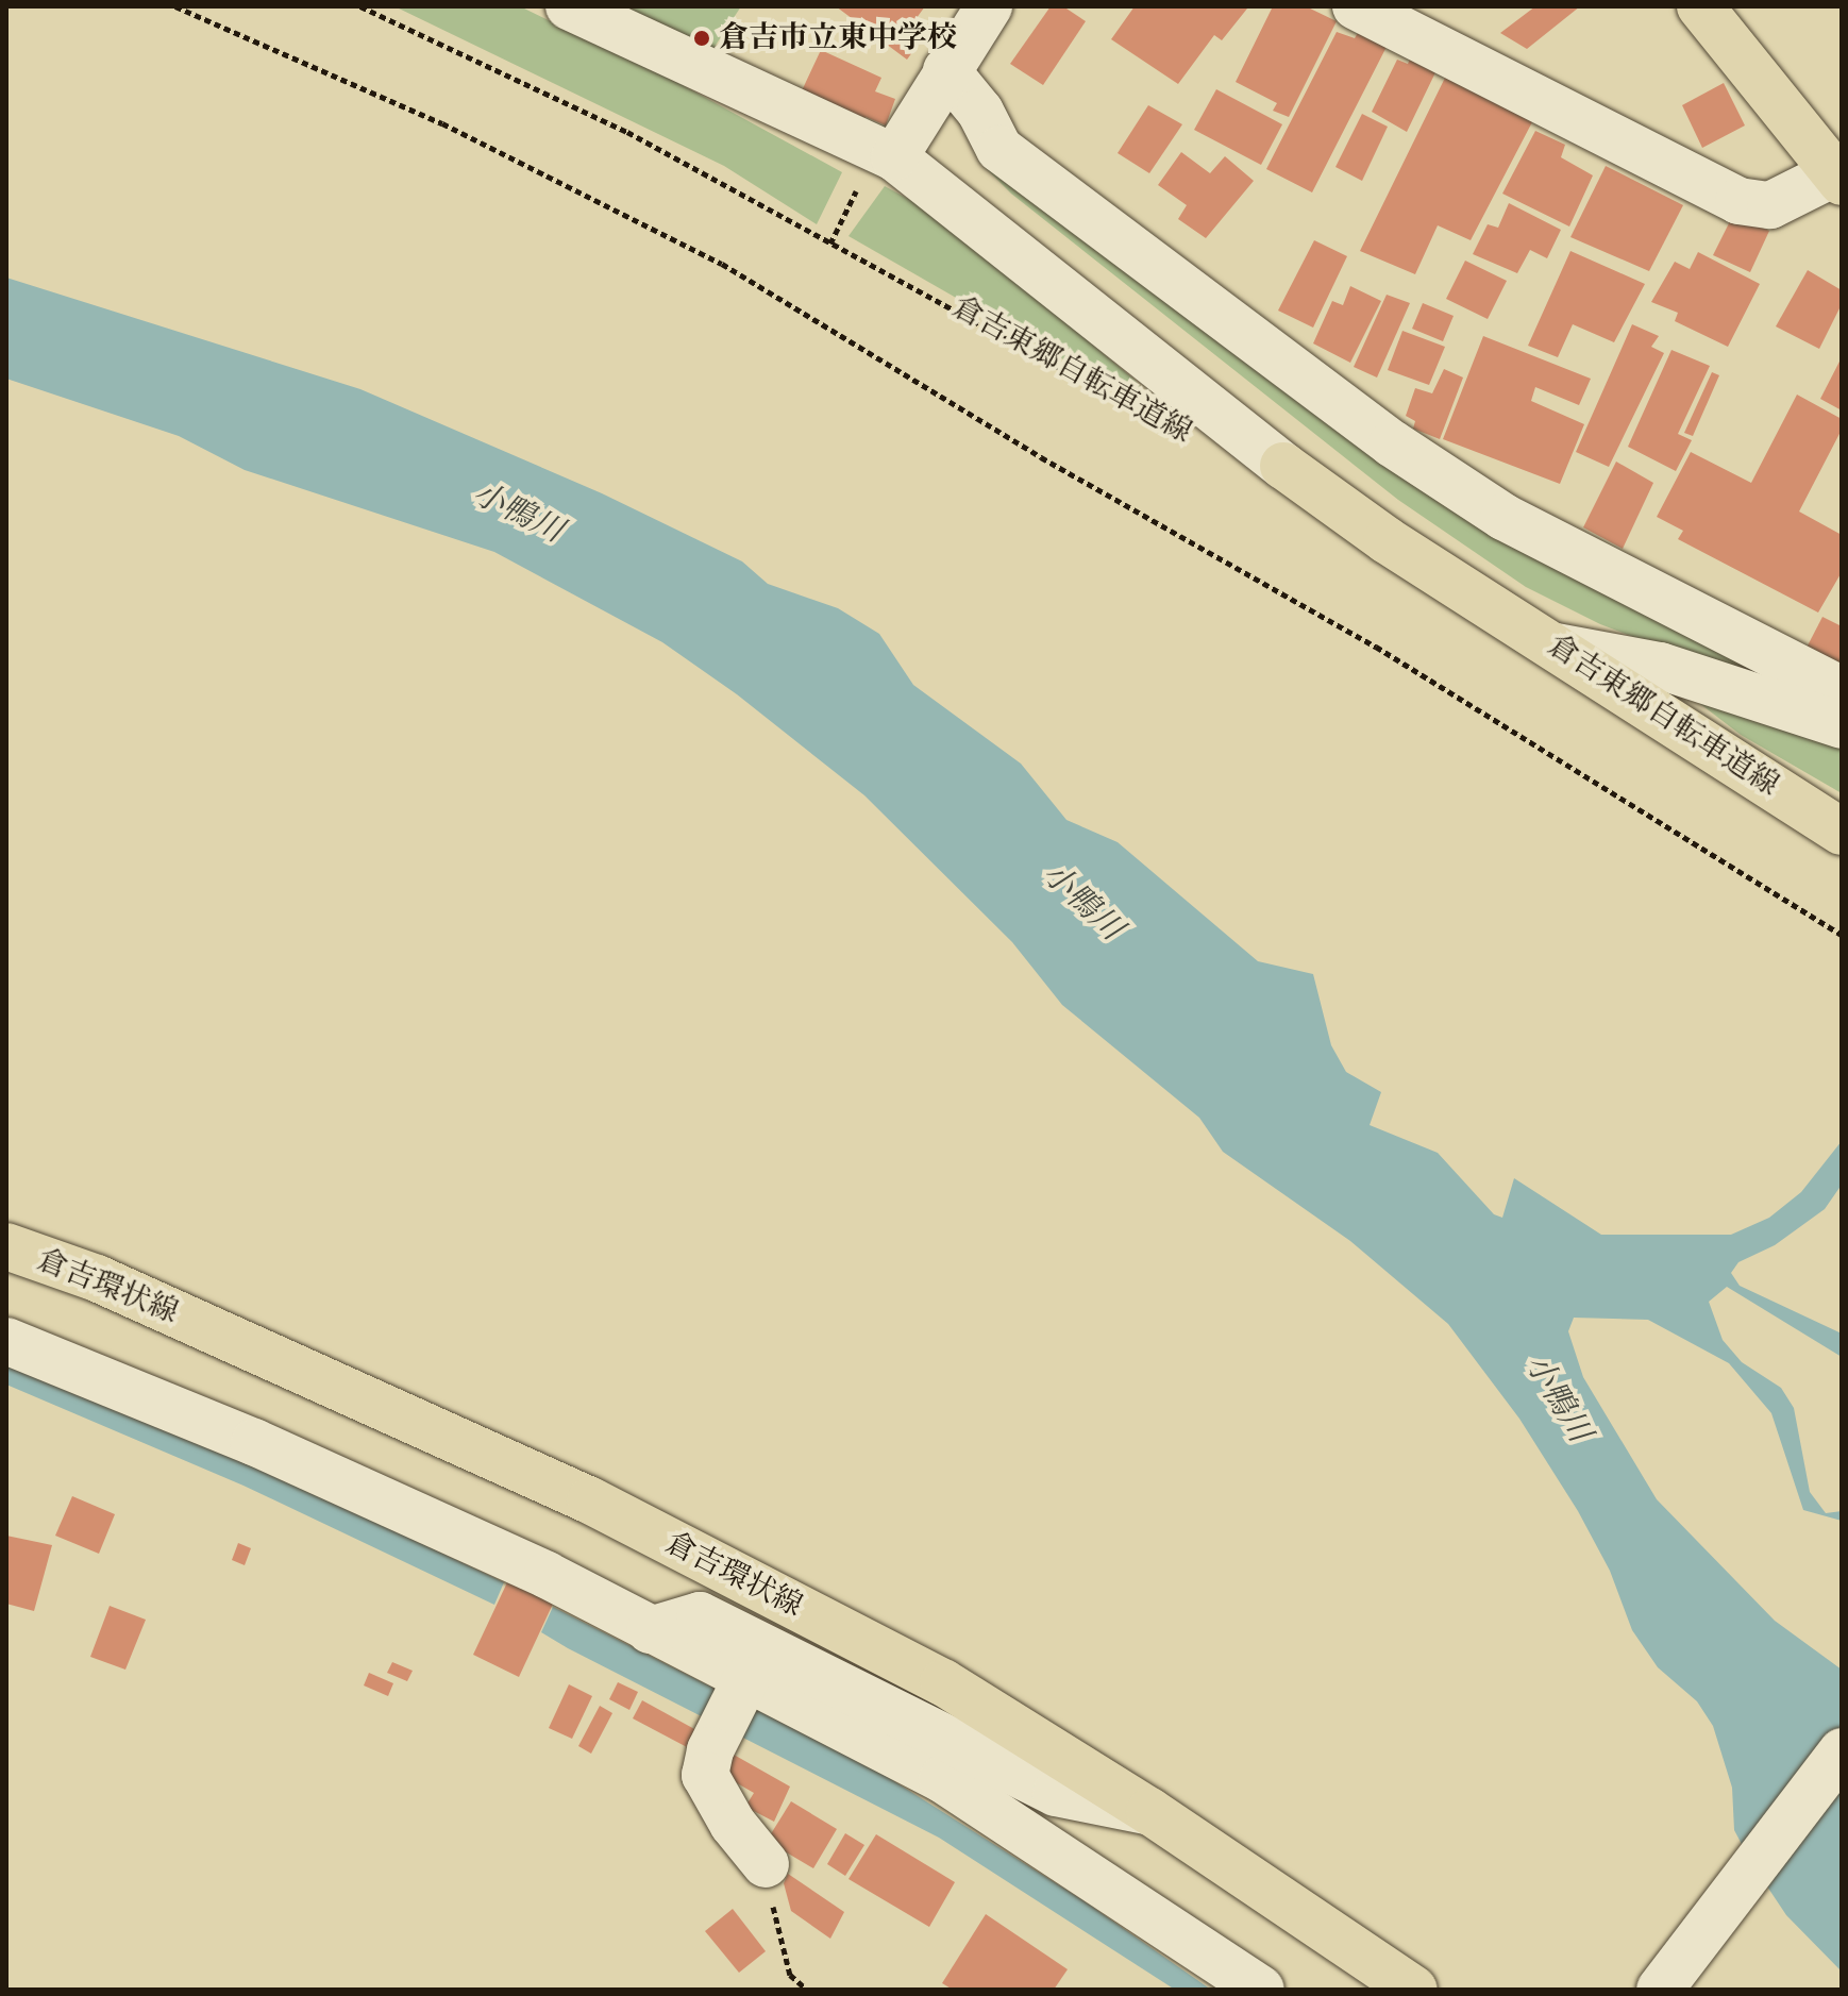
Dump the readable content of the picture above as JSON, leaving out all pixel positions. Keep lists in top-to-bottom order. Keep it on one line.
{"streets":{"main road":["倉吉東郷自転車道線","倉吉環状線"]},"water":["小鴨川"],"places":["倉吉市立東中学校"]}
